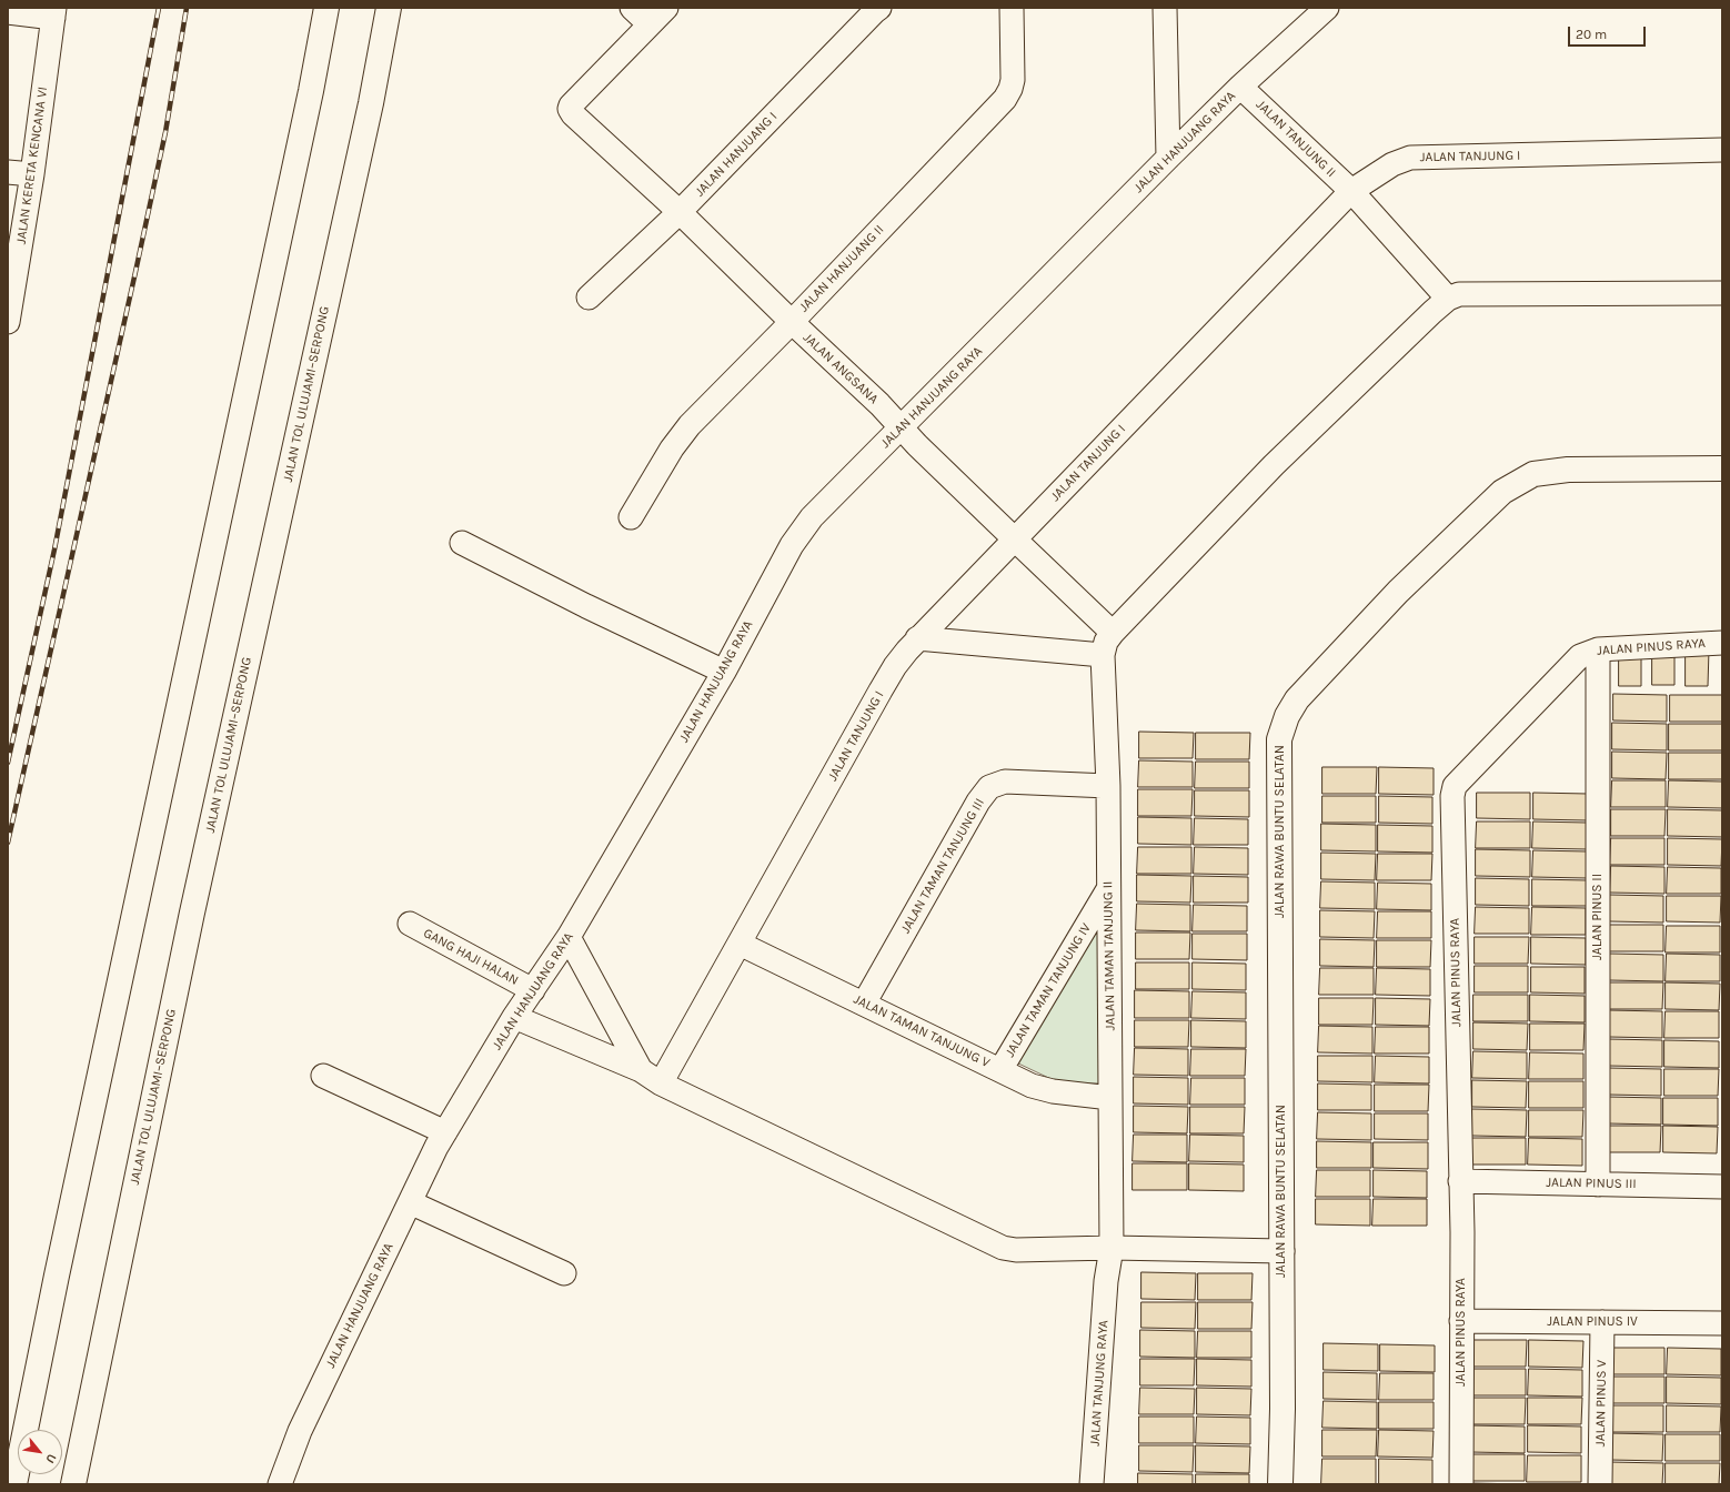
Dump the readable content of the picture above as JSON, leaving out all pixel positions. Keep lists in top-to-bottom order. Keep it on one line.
{"streets":{"main road":["JALAN TOL ULUJAMI–SERPONG","JALAN RAWA BUNTU SELATAN"],"street":["JALAN TANJUNG II","JALAN HANJUANG RAYA","JALAN HANJUANG I","JALAN TANJUNG I","JALAN KERETA KENCANA VI","JALAN HANJUANG II","JALAN ANGSANA","JALAN PINUS RAYA","JALAN TAMAN TANJUNG III","JALAN PINUS II","JALAN TAMAN TANJUNG II","GANG HAJI HALAN","JALAN TAMAN TANJUNG IV","JALAN TAMAN TANJUNG V","JALAN PINUS III","JALAN PINUS IV","JALAN TANJUNG RAYA","JALAN PINUS V"]},"crossings":[["JALAN TANJUNG II","JALAN HANJUANG RAYA"],["JALAN TANJUNG II","JALAN TANJUNG I"],["JALAN TANJUNG II","JALAN TAMAN TANJUNG II"],["JALAN HANJUANG RAYA","JALAN ANGSANA"],["JALAN HANJUANG RAYA","GANG HAJI HALAN"],["JALAN HANJUANG I","JALAN ANGSANA"],["JALAN TANJUNG I","JALAN ANGSANA"],["JALAN TANJUNG I","JALAN TAMAN TANJUNG V"],["JALAN HANJUANG II","JALAN ANGSANA"],["JALAN ANGSANA","JALAN TAMAN TANJUNG II"],["JALAN PINUS RAYA","JALAN PINUS II"],["JALAN PINUS RAYA","JALAN PINUS III"],["JALAN PINUS RAYA","JALAN PINUS IV"],["JALAN TAMAN TANJUNG III","JALAN TAMAN TANJUNG II"],["JALAN TAMAN TANJUNG III","JALAN TAMAN TANJUNG V"],["JALAN PINUS II","JALAN PINUS III"],["JALAN TAMAN TANJUNG II","JALAN TAMAN TANJUNG IV"],["JALAN TAMAN TANJUNG II","JALAN TAMAN TANJUNG V"],["JALAN TAMAN TANJUNG II","JALAN TANJUNG RAYA"],["JALAN TAMAN TANJUNG IV","JALAN TAMAN TANJUNG V"],["JALAN PINUS IV","JALAN PINUS V"]],"scale_bar":"20 m","north":"bottom right"}
